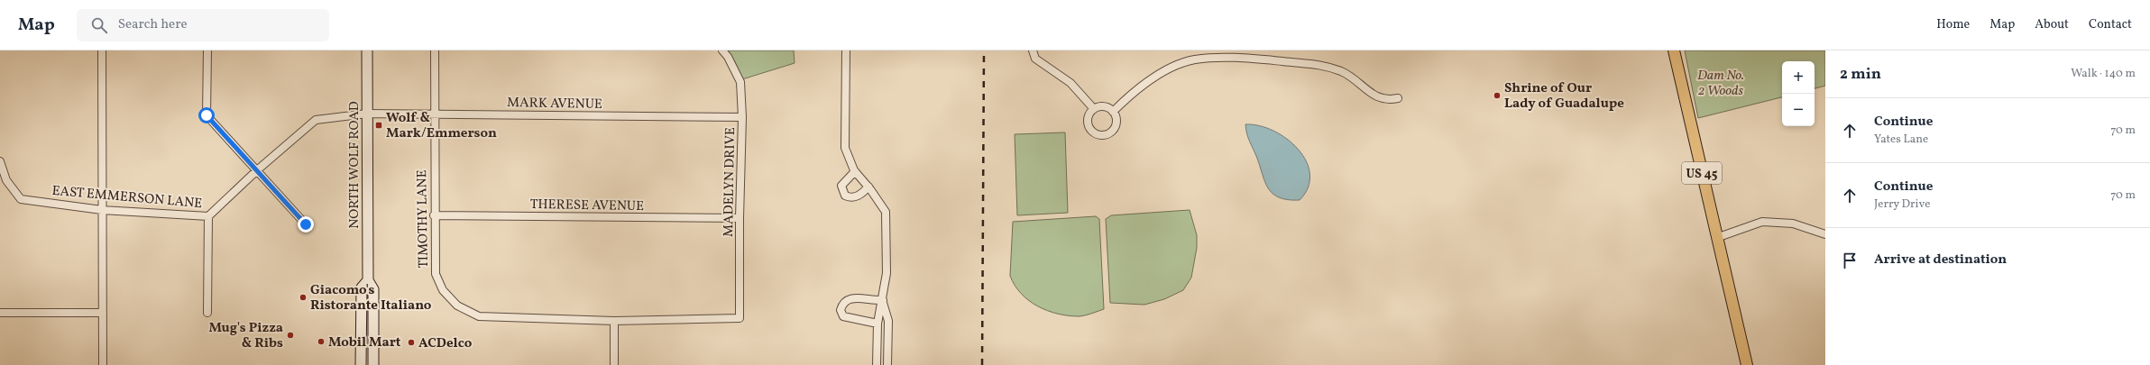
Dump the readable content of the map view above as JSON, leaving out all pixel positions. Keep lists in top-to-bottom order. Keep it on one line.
{"streets":{"main road":["NORTH WOLF ROAD","US 45"],"street":["MARK AVENUE","MADELYN DRIVE","EAST EMMERSON LANE","THERESE AVENUE","TIMOTHY LANE"]},"crossings":[["MARK AVENUE","NORTH WOLF ROAD"],["MARK AVENUE","MADELYN DRIVE"],["MARK AVENUE","EAST EMMERSON LANE"],["MARK AVENUE","TIMOTHY LANE"],["NORTH WOLF ROAD","EAST EMMERSON LANE"],["MADELYN DRIVE","THERESE AVENUE"],["MADELYN DRIVE","TIMOTHY LANE"],["THERESE AVENUE","TIMOTHY LANE"]],"parks":["Dam No. 2 Woods"],"places":{"other":["Shrine of Our Lady of Guadalupe","Giacomo's Ristorante Italiano","Mug's Pizza & Ribs","Mobil Mart","ACDelco"],"transit":["Wolf & Mark/Emmerson"]},"page":{"header":"Map","search":"Search here","nav":["Home","Map","About","Contact"],"heading":["2 min","Walk · 140 m"],"map_buttons":["+","−"],"list":[["Continue","Yates Lane","70 m"],["Continue","Jerry Drive","70 m"],"Arrive at destination"]}}
